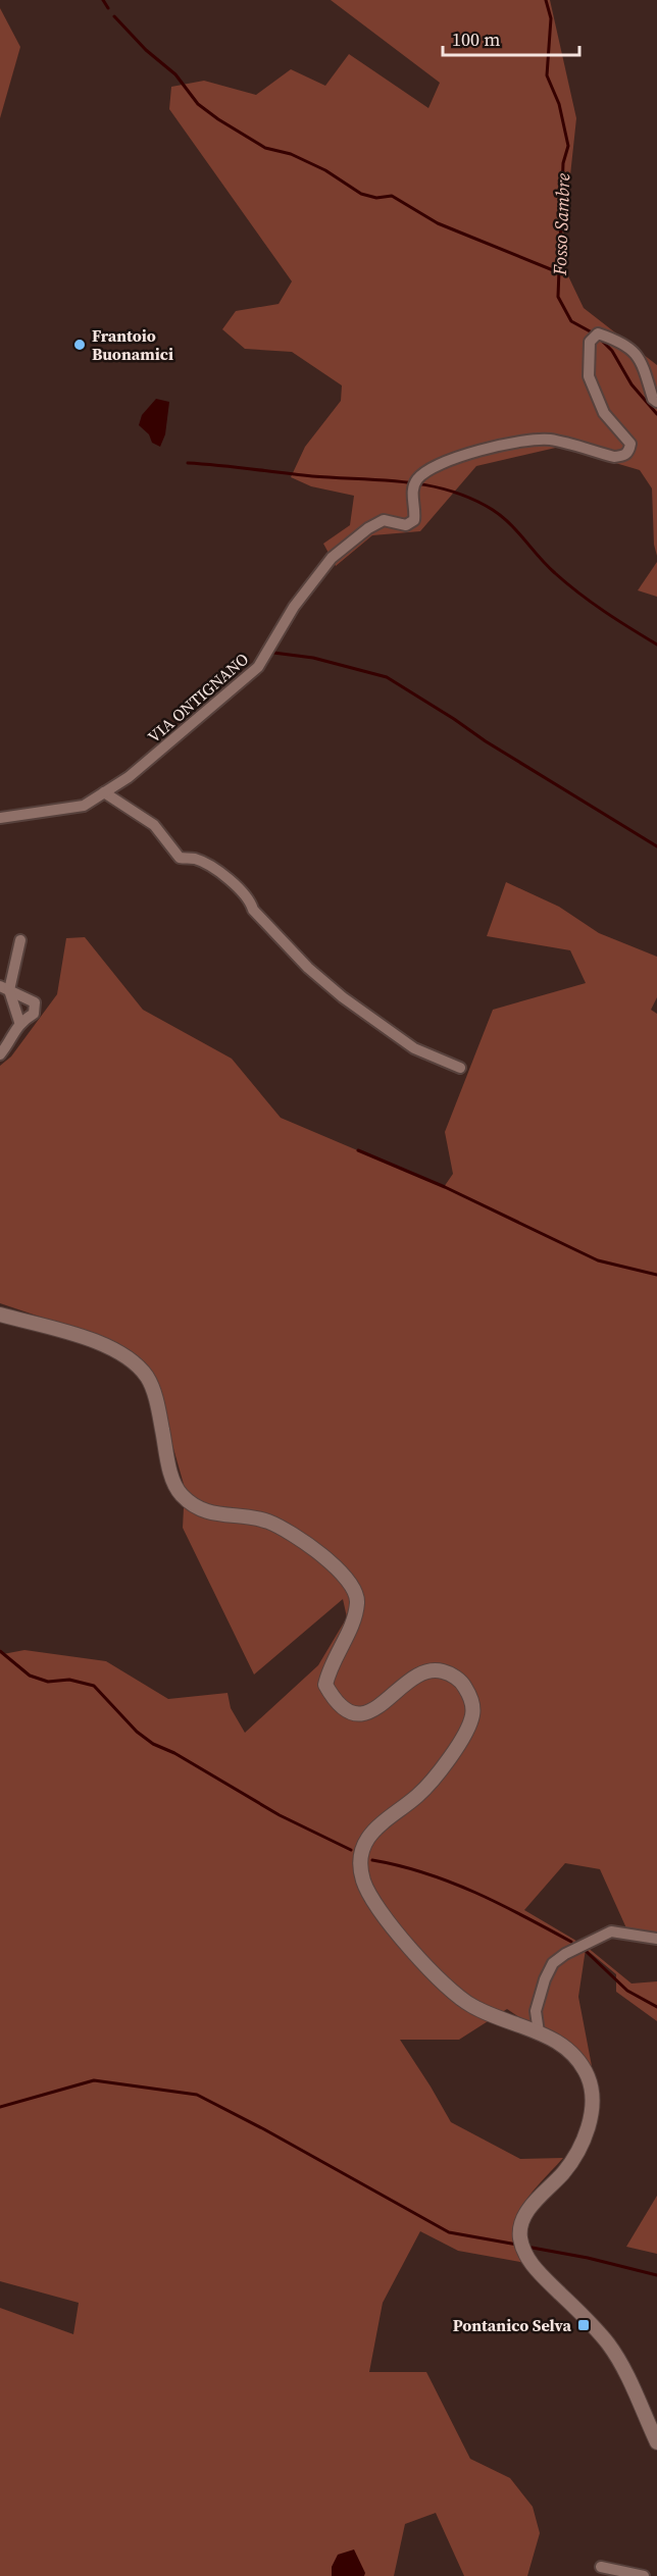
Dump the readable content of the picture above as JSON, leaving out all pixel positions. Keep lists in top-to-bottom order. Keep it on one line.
{"streets":{"street":["VIA ONTIGNANO"]},"water":["Fosso Sambre"],"places":{"other":["Frantoio Buonamici"],"transit":["Pontanico Selva"]},"scale_bar":"100 m"}
